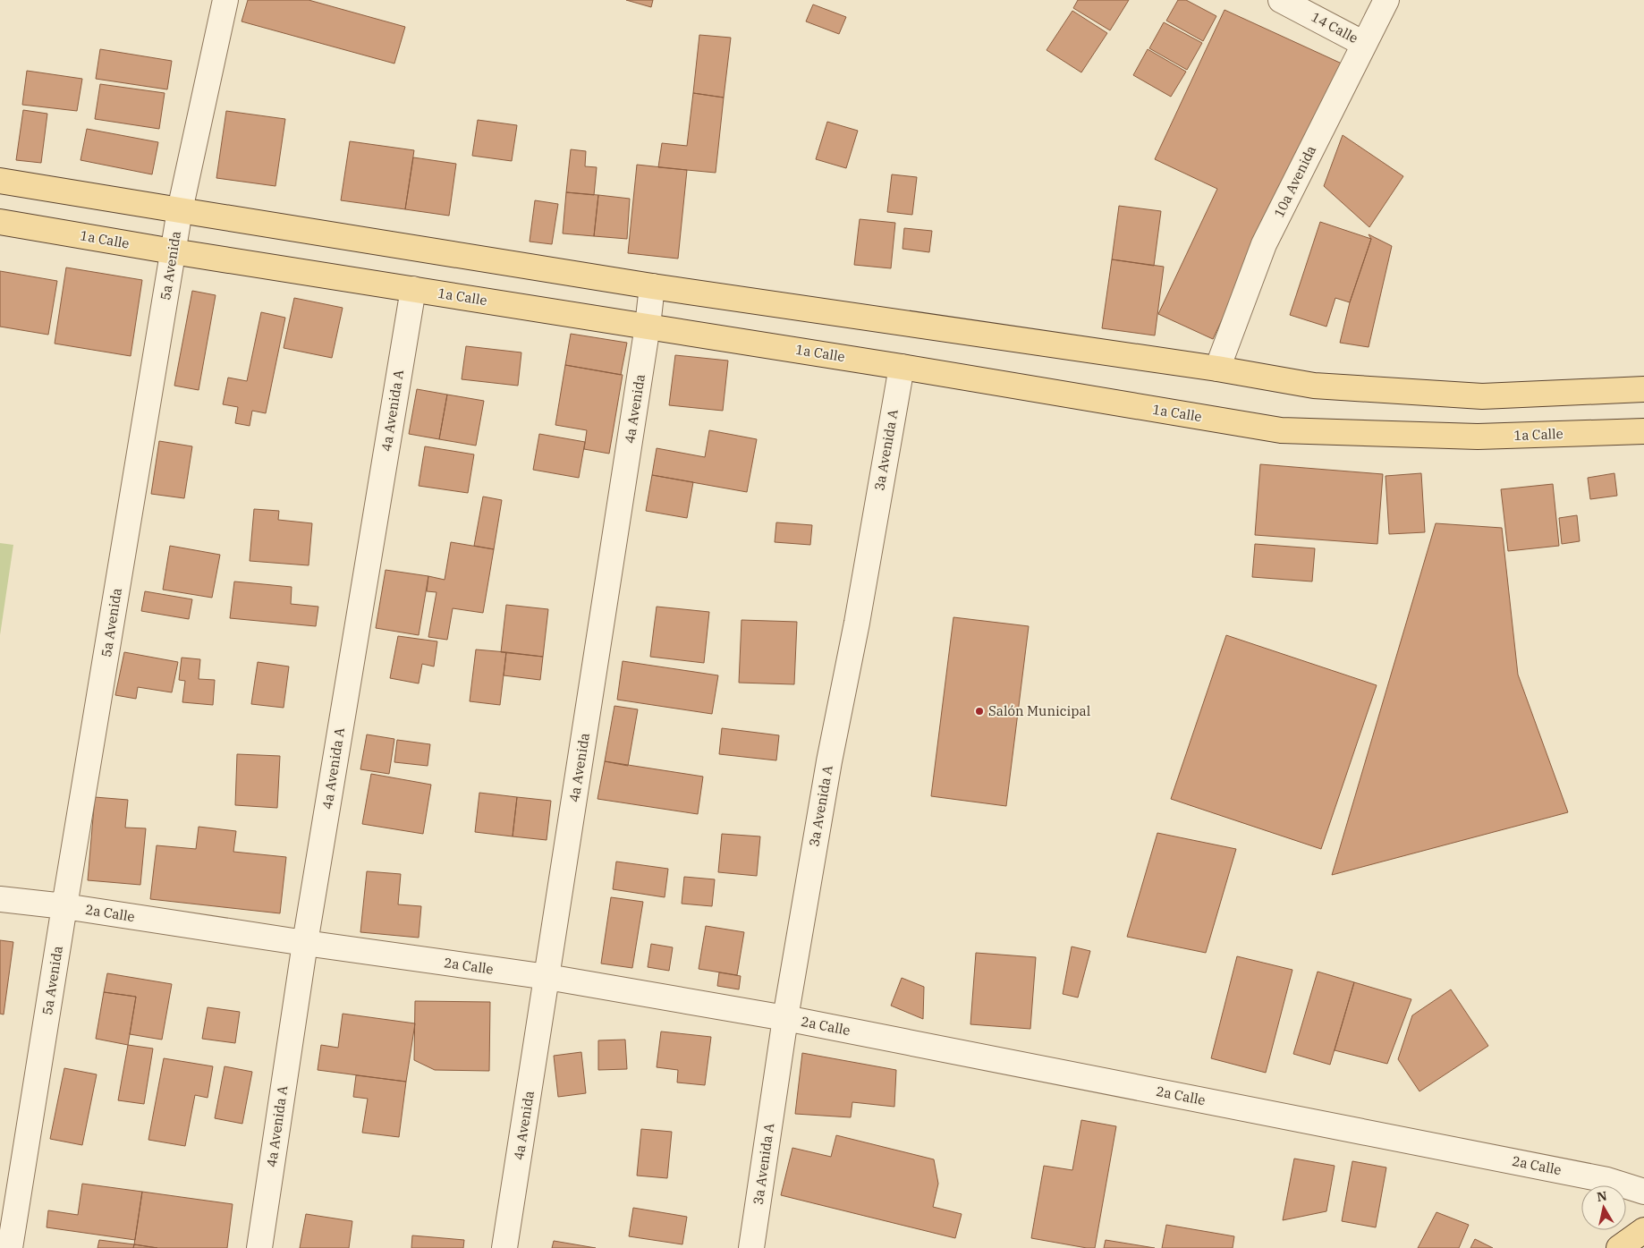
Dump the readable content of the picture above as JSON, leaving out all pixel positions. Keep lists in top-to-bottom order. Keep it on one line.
{"streets":{"main road":["1a Calle"],"street":["14 Calle","10a Avenida","5a Avenida","4a Avenida","4a Avenida A","3a Avenida A","2a Calle"]},"crossings":[["14 Calle","10a Avenida"],["1a Calle","5a Avenida"],["1a Calle","4a Avenida"],["1a Calle","4a Avenida A"],["1a Calle","3a Avenida A"],["5a Avenida","2a Calle"],["4a Avenida","2a Calle"],["4a Avenida A","2a Calle"],["3a Avenida A","2a Calle"]],"places":["Salón Municipal"],"north":"top"}
